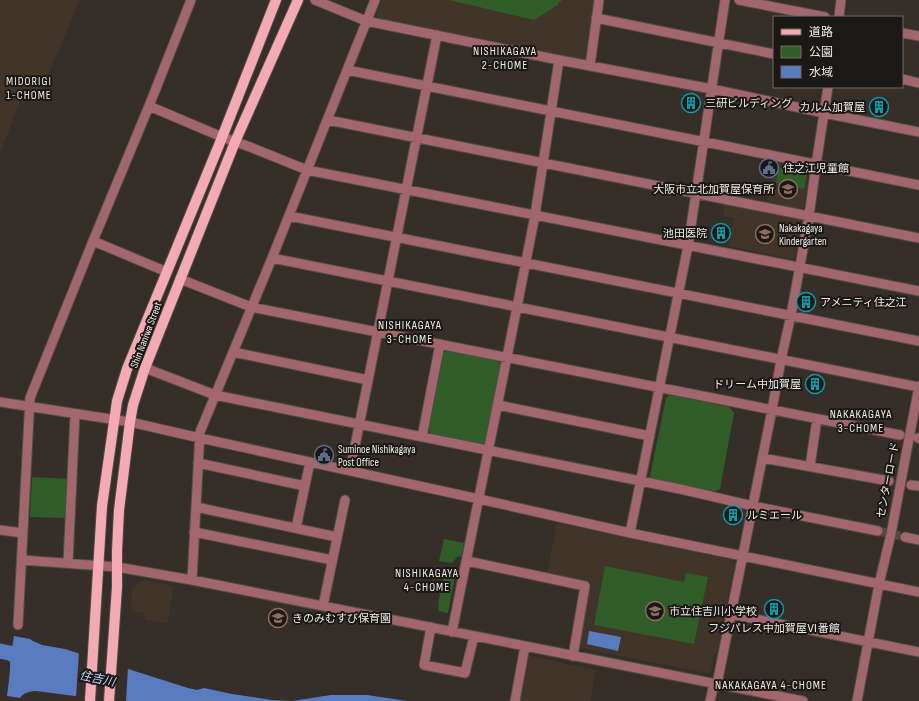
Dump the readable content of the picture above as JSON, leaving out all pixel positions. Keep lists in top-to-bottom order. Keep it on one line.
{"streets":{"main road":["Shin Naniwa Street"],"street":["センターロード"]},"districts":["NISHIKAGAYA 2-CHOME","MIDORIGI 1-CHOME","NISHIKAGAYA 3-CHOME","NAKAKAGAYA 3-CHOME","NISHIKAGAYA 4-CHOME","NAKAKAGAYA 4-CHOME"],"water":["住吉川"],"places":{"building":["三研ビルディング","カルム加賀屋","池田医院","アメニティ住之江","ドリーム中加賀屋","ルミエール","フジパレス中加賀屋Ⅵ番館"],"public building":["住之江児童館","Suminoe Nishikagaya Post Office"],"school or university":["大阪市立北加賀屋保育所","Nakakagaya Kindergarten","市立住吉川小学校","きのみむすび保育園"]},"legend":["道路","公園","水域"]}
